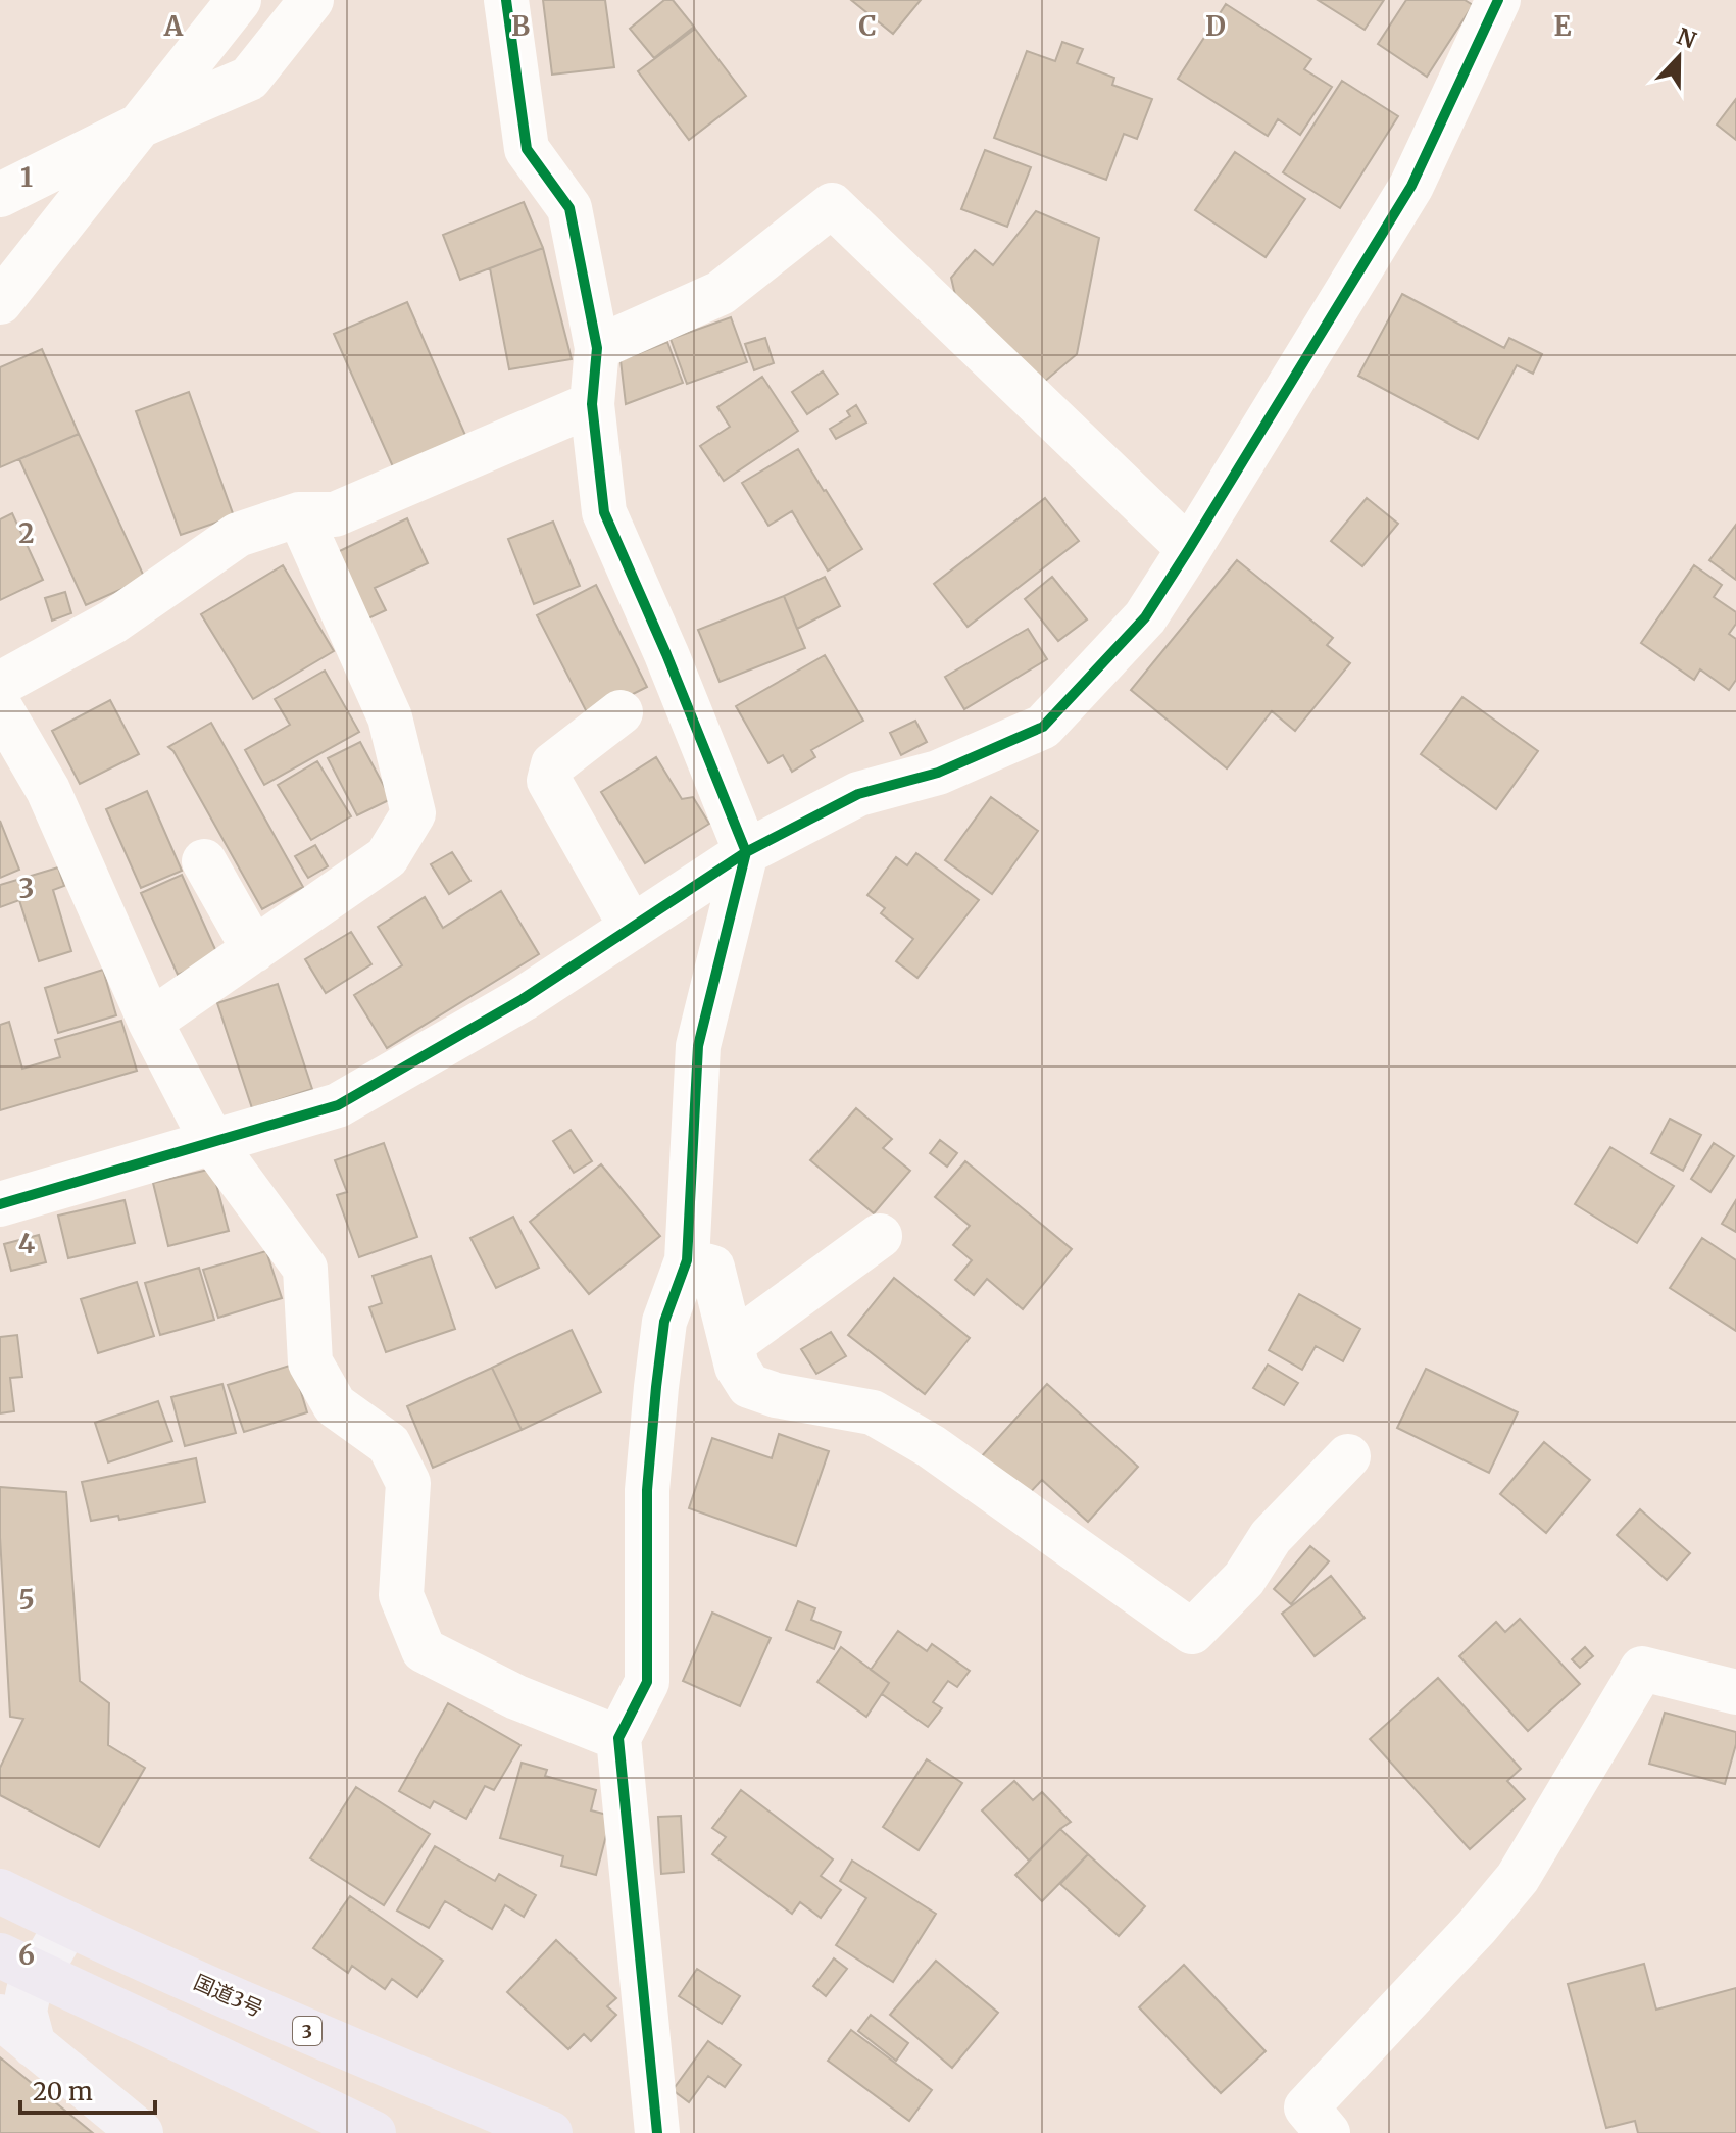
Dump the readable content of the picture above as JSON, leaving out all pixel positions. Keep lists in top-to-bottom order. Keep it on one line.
{"streets":{"highway":["国道3号","3"]},"scale_bar":"20 m","north":"top","grid":{"columns":["A","B","C","D","E"],"rows":["1","2","3","4","5","6"]}}
